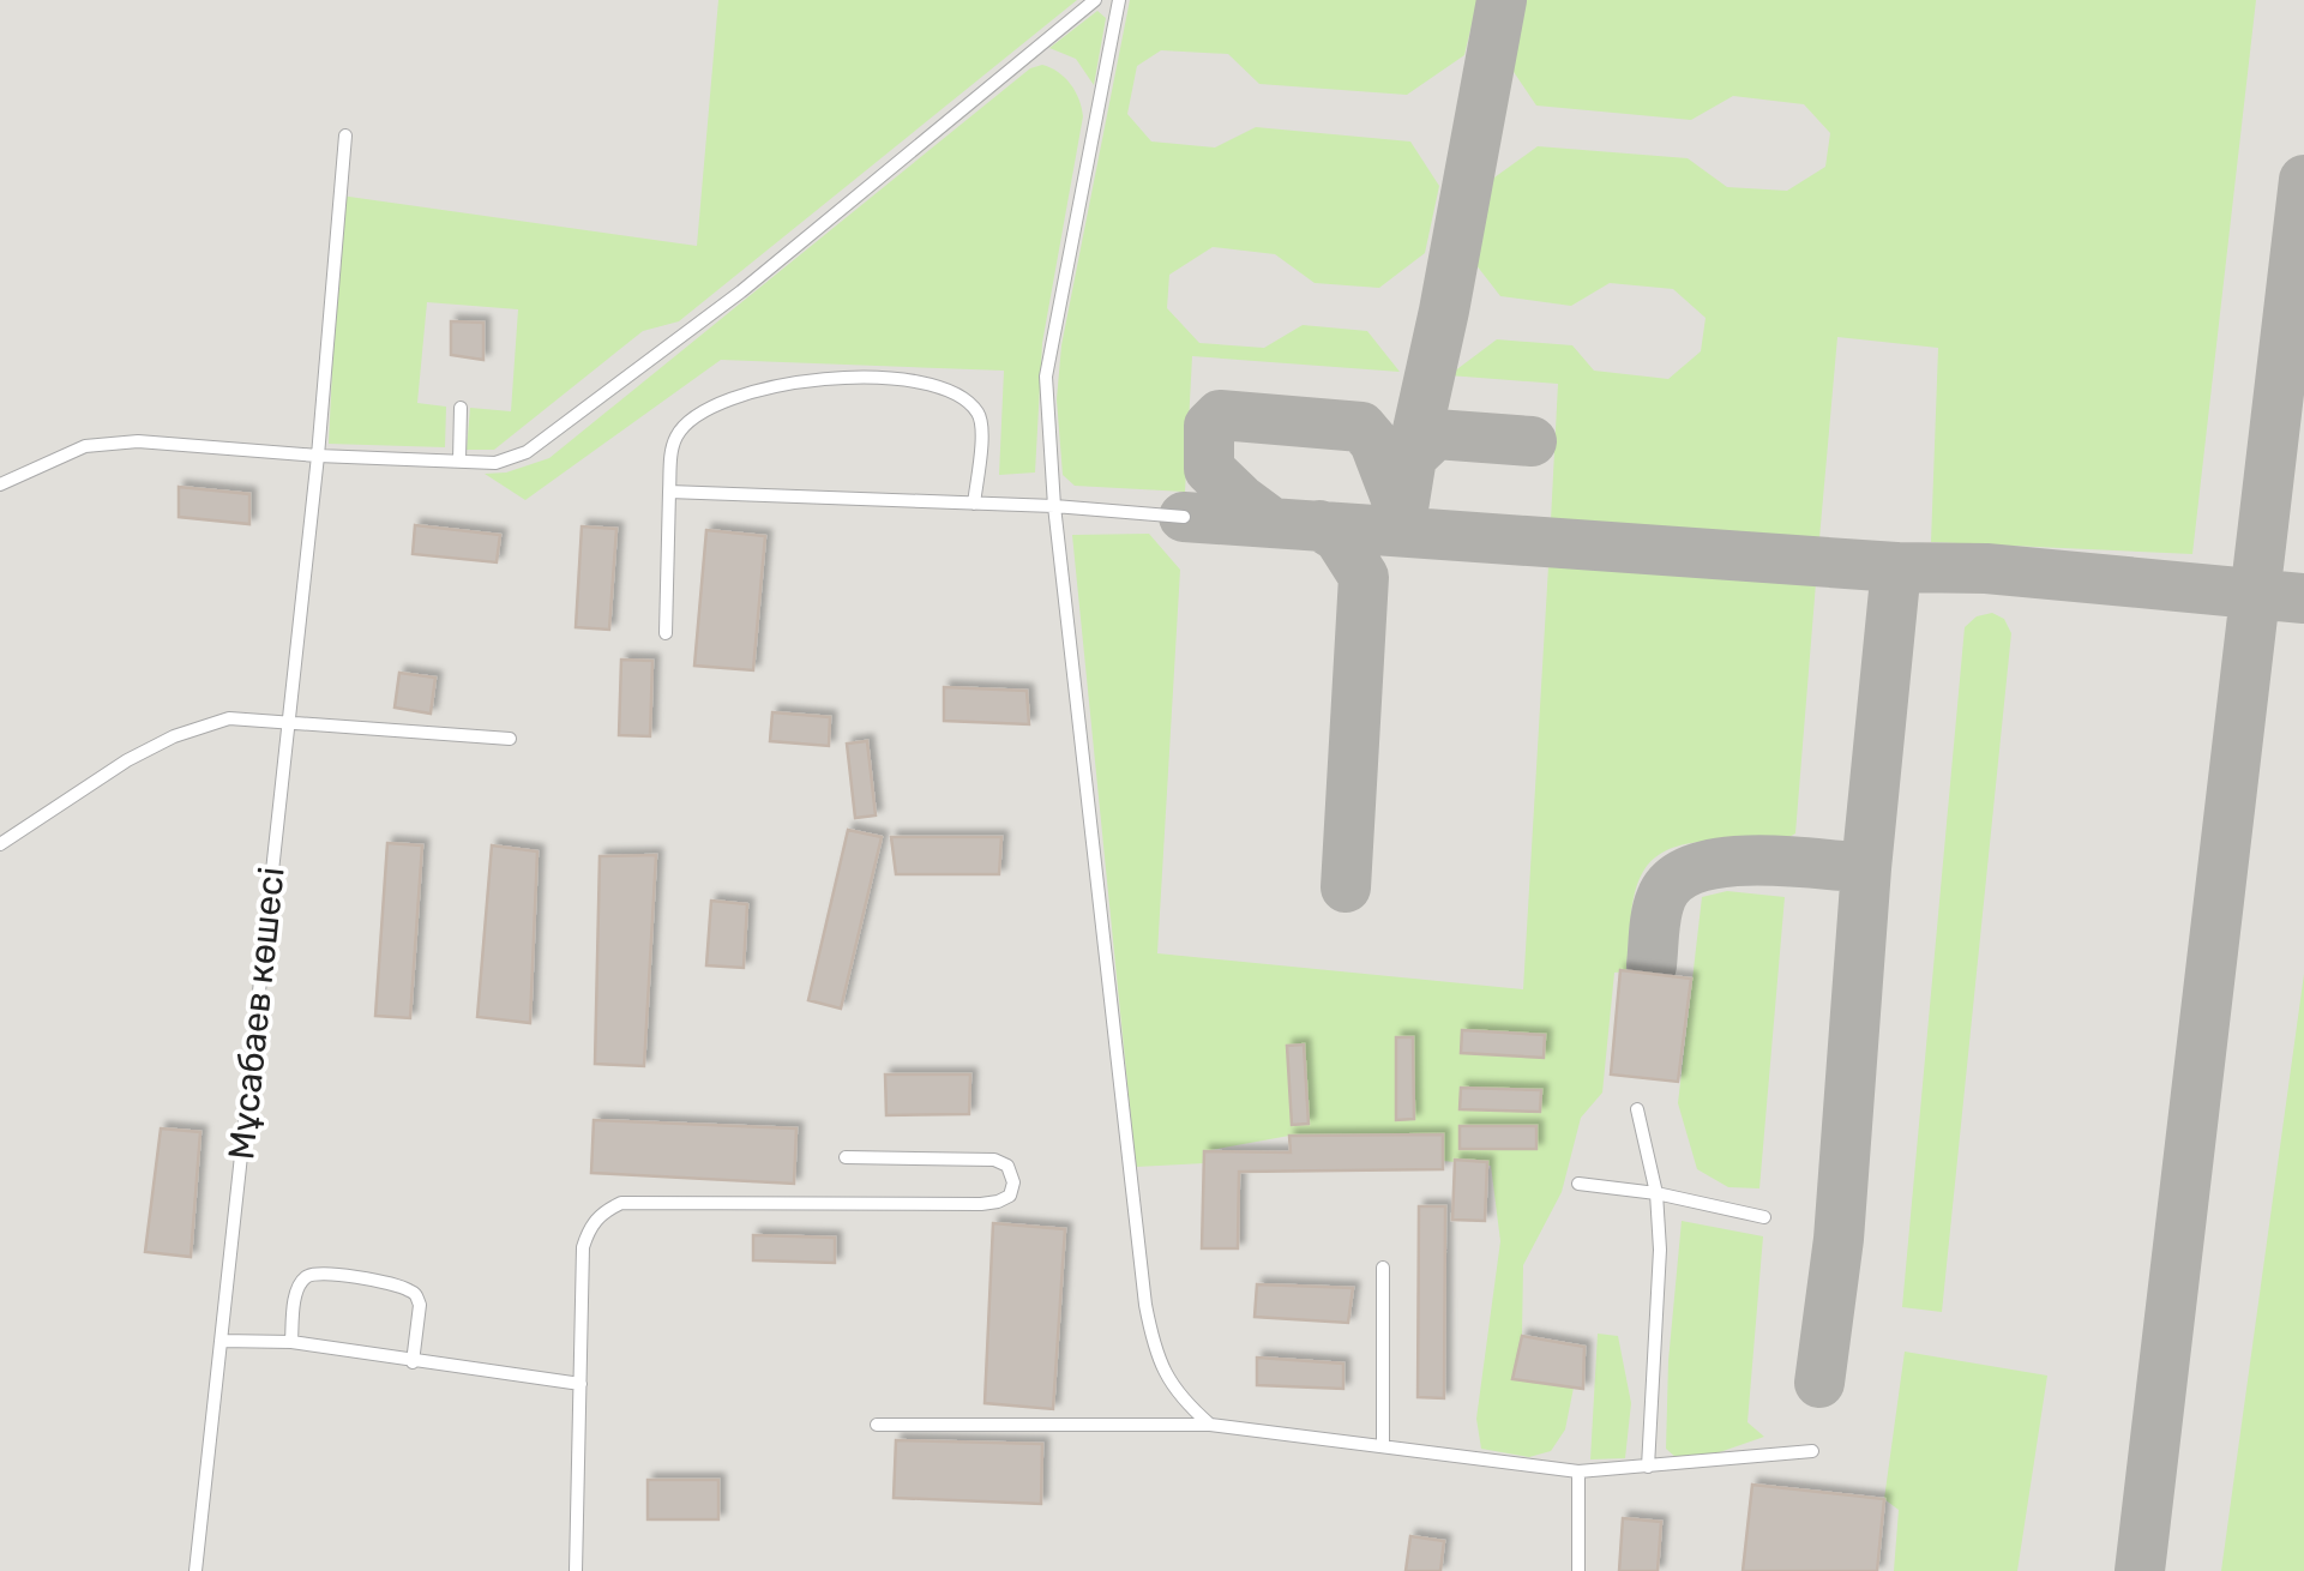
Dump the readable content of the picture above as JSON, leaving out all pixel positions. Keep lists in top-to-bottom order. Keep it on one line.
{"streets":{"lane":["Мұсабаев көшесі"]}}
